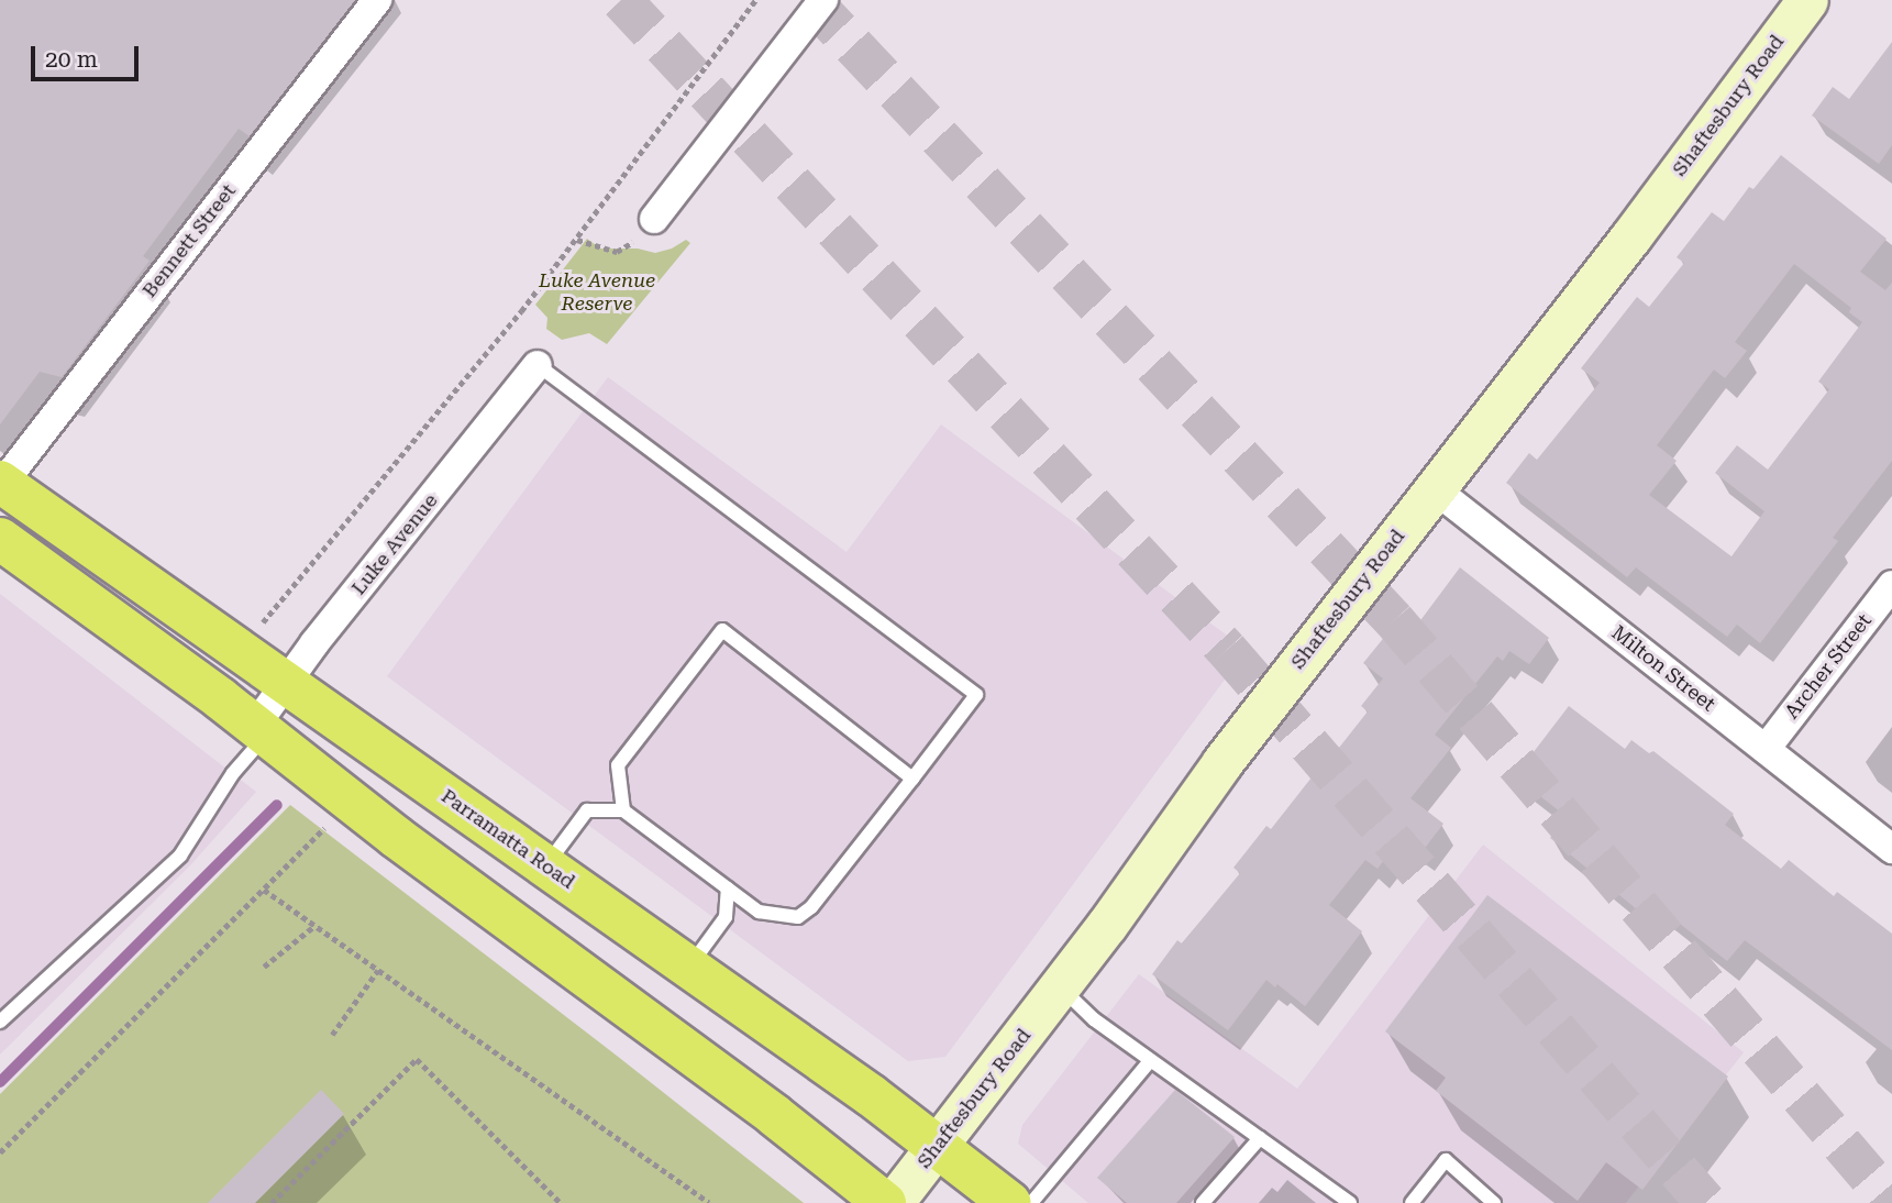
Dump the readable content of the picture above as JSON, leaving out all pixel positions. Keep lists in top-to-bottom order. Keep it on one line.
{"streets":{"highway":["Parramatta Road"],"main road":["Shaftesbury Road"],"street":["Bennett Street","Luke Avenue","Archer Street","Milton Street"]},"crossings":[["Shaftesbury Road","Milton Street"],["Shaftesbury Road","Parramatta Road"],["Bennett Street","Parramatta Road"],["Luke Avenue","Parramatta Road"],["Archer Street","Milton Street"]],"parks":["Luke Avenue Reserve"],"scale_bar":"20 m"}
